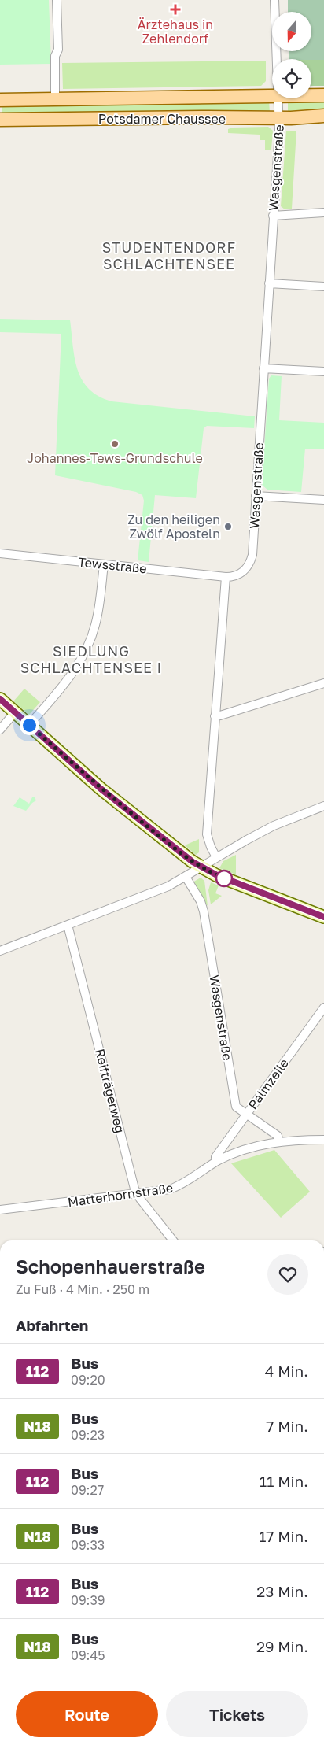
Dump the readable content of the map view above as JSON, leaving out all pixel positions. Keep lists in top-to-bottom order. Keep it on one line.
{"streets":{"main road":["Potsdamer Chaussee"],"street":["Wasgenstraße","Tewsstraße","Palmzeile","Reifträgerweg","Matterhornstraße"]},"crossings":[["Potsdamer Chaussee","Wasgenstraße"],["Wasgenstraße","Tewsstraße"],["Wasgenstraße","Palmzeile"],["Wasgenstraße","Matterhornstraße"],["Palmzeile","Matterhornstraße"],["Reifträgerweg","Matterhornstraße"]],"districts":["STUDENTENDORF SCHLACHTENSEE","SIEDLUNG SCHLACHTENSEE I"],"places":{"health":["Ärztehaus in Zehlendorf"],"other":["Johannes-Tews-Grundschule","Zu den heiligen Zwölf Aposteln"]},"lines":["bus line 112"],"north":"bottom","page":{"heading":[["Schopenhauerstraße","Zu Fuß · 4 Min. · 250 m"],"Abfahrten"],"list":[{"mark":"112","name":"Bus","note":"09:20","value":"4 Min."},{"mark":"N18","name":"Bus","note":"09:23","value":"7 Min."},{"mark":"112","name":"Bus","note":"09:27","value":"11 Min."},{"mark":"N18","name":"Bus","note":"09:33","value":"17 Min."},{"mark":"112","name":"Bus","note":"09:39","value":"23 Min."},{"mark":"N18","name":"Bus","note":"09:45","value":"29 Min."}],"buttons":["Route","Tickets"]}}
